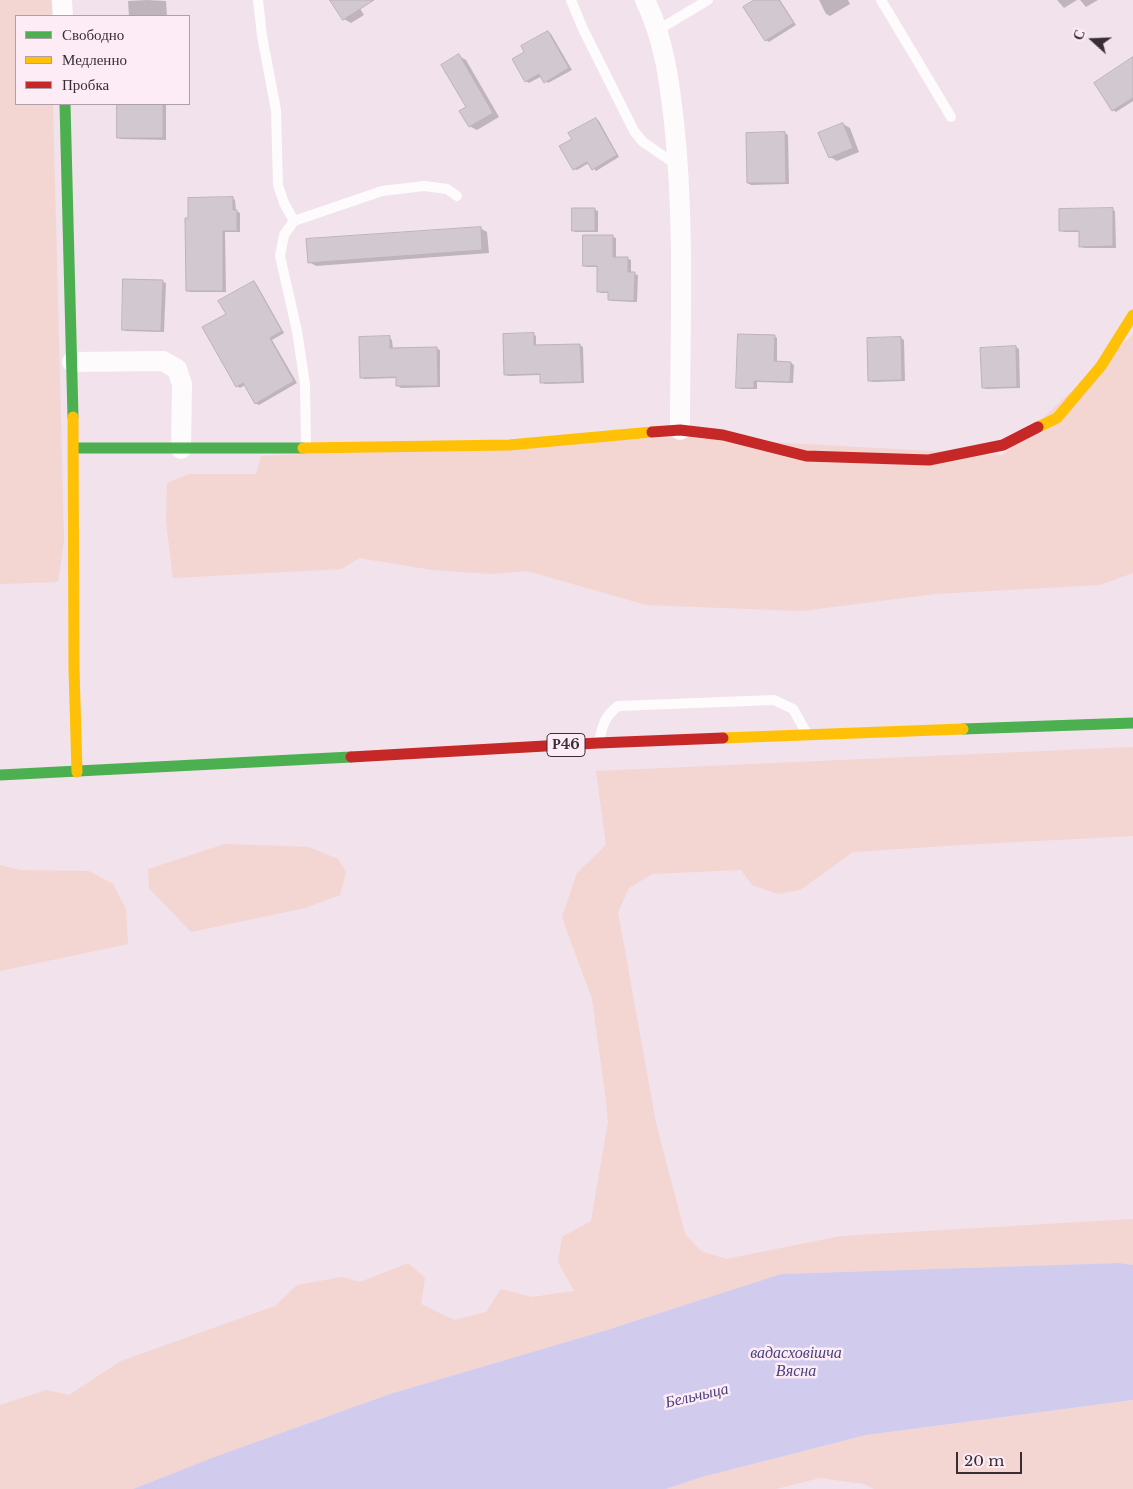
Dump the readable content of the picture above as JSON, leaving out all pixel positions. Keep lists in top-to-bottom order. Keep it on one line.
{"streets":{"street":["Р46"]},"water":["вадасховішча Вясна","Бельчыца"],"legend":["Свободно","Медленно","Пробка"],"scale_bar":"20 m","north":"left"}
